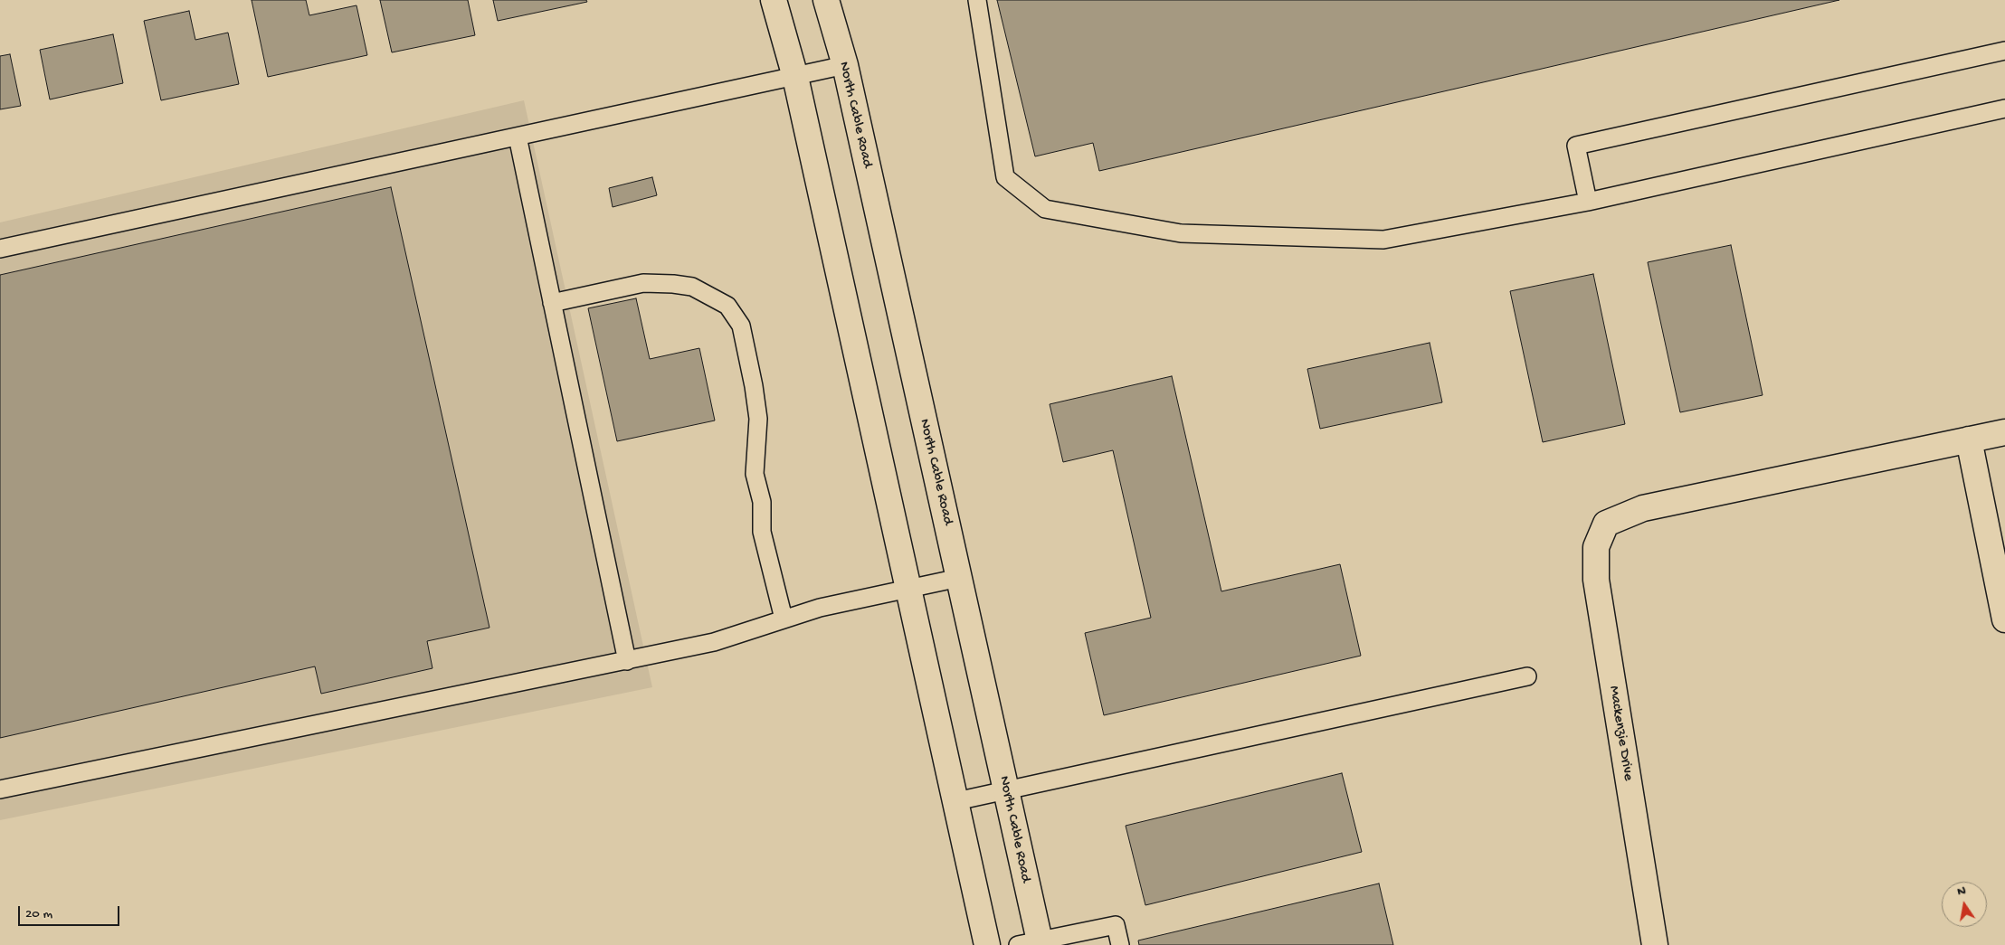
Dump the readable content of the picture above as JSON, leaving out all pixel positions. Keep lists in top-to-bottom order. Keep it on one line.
{"streets":{"street":["North Cable Road","Mackenzie Drive"]},"scale_bar":"20 m","north":"top"}
